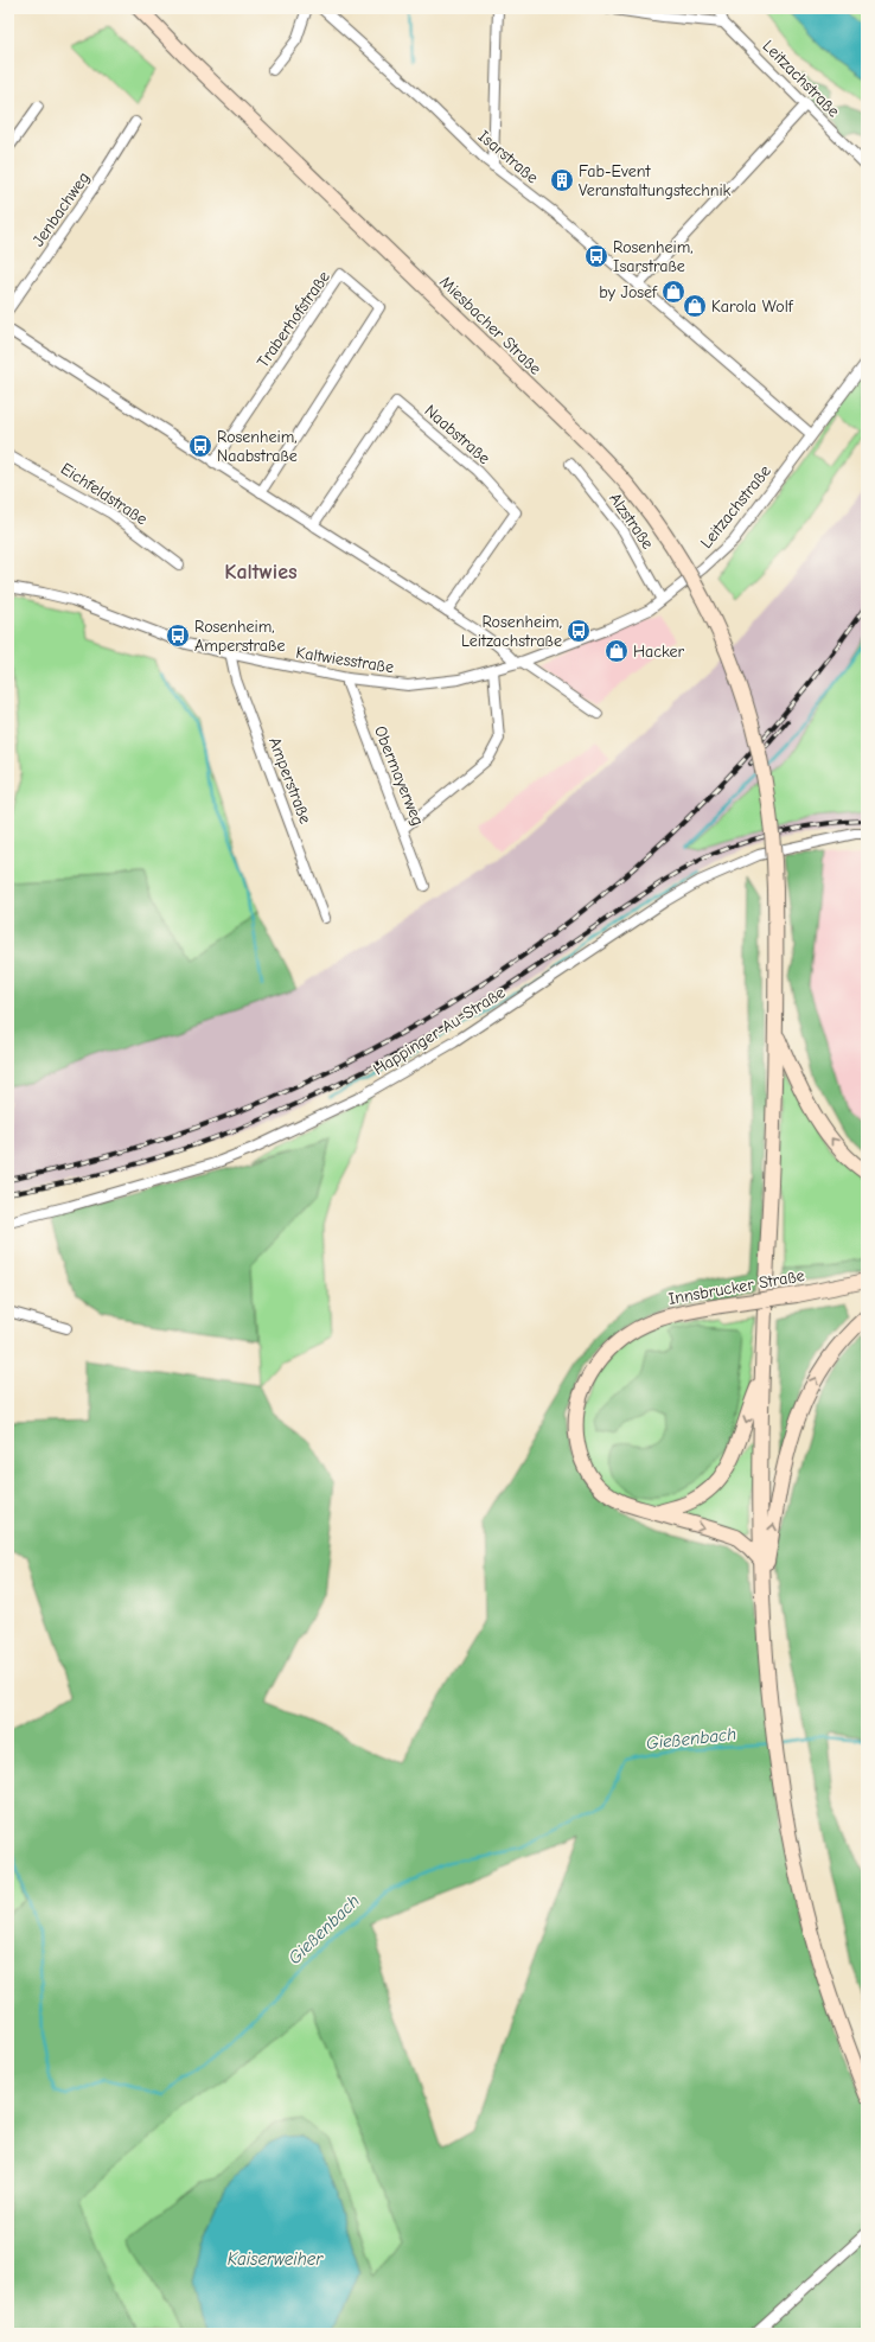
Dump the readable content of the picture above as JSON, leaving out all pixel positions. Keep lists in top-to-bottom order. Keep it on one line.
{"streets":{"main road":["Miesbacher Straße","Innsbrucker Straße"],"street":["Leitzachstraße","Isarstraße","Jenbachweg","Traberhofstraße","Naabstraße","Eichfeldstraße","Alzstraße","Kaltwiesstraße","Obermayerweg","Amperstraße","Happinger-Au-Straße"]},"crossings":[["Leitzachstraße","Isarstraße"],["Leitzachstraße","Alzstraße"],["Leitzachstraße","Kaltwiesstraße"],["Miesbacher Straße","Innsbrucker Straße"],["Kaltwiesstraße","Obermayerweg"],["Kaltwiesstraße","Amperstraße"]],"districts":["Kaltwies"],"water":["Gießenbach","Kaiserweiher"],"places":{"building":["Fab-Event Veranstaltungstechnik"],"bus stop":["Rosenheim, Isarstraße","Rosenheim, Naabstraße","Rosenheim, Leitzachstraße","Rosenheim, Amperstraße"],"shop":["by Josef","Karola Wolf","Hacker"]}}
